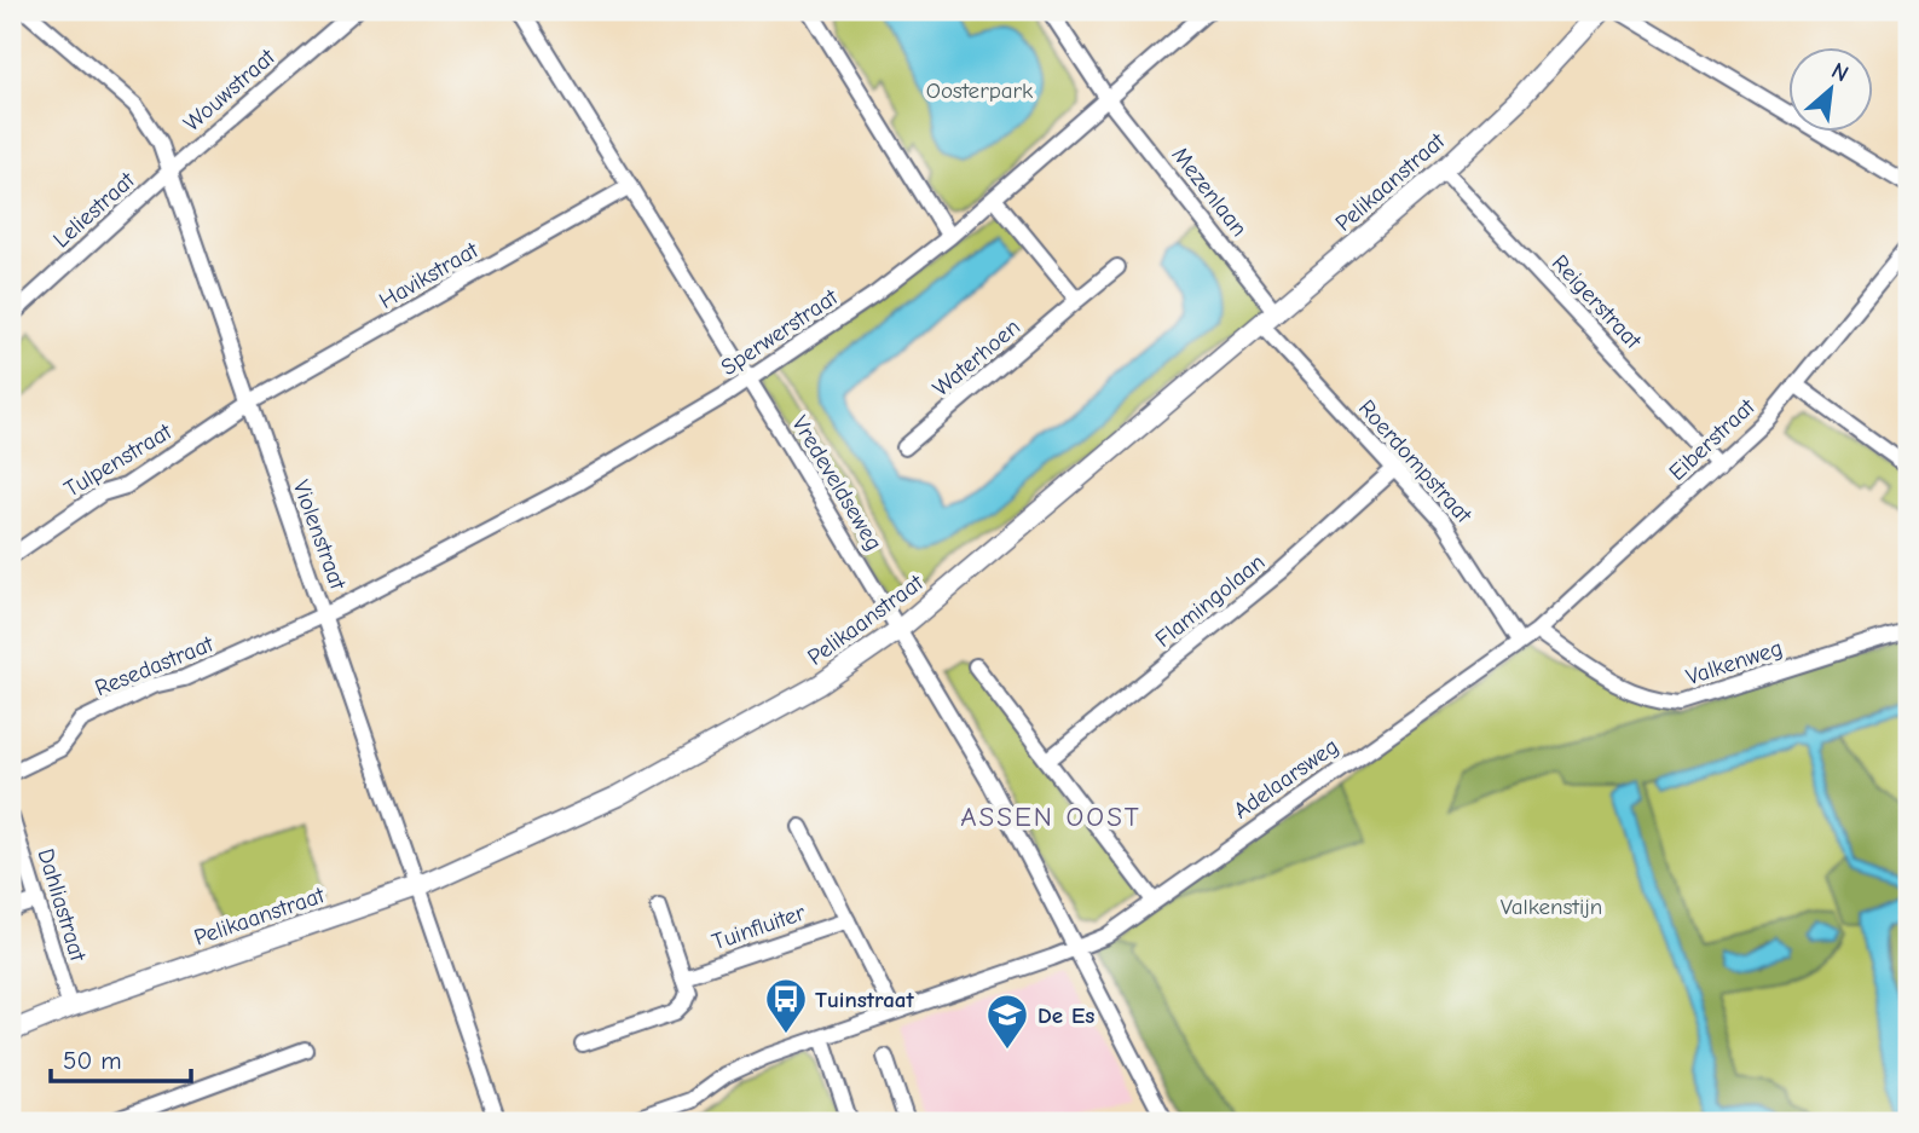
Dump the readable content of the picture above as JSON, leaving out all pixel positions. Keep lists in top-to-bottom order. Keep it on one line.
{"streets":{"street":["Wouwstraat","Pelikaanstraat","Mezenlaan","Leliestraat","Havikstraat","Reigerstraat","Sperwerstraat","Waterhoen","Eiberstraat","Tulpenstraat","Roerdompstraat","Vredeveldseweg","Violenstraat","Flamingolaan","Valkenweg","Resedastraat","Adelaarsweg","Dahliastraat","Tuinfluiter"]},"crossings":[["Wouwstraat","Leliestraat"],["Wouwstraat","Violenstraat"],["Pelikaanstraat","Mezenlaan"],["Pelikaanstraat","Reigerstraat"],["Pelikaanstraat","Roerdompstraat"],["Pelikaanstraat","Vredeveldseweg"],["Pelikaanstraat","Violenstraat"],["Pelikaanstraat","Dahliastraat"],["Mezenlaan","Sperwerstraat"],["Mezenlaan","Roerdompstraat"],["Leliestraat","Violenstraat"],["Havikstraat","Tulpenstraat"],["Havikstraat","Vredeveldseweg"],["Havikstraat","Violenstraat"],["Reigerstraat","Eiberstraat"],["Sperwerstraat","Vredeveldseweg"],["Sperwerstraat","Violenstraat"],["Sperwerstraat","Resedastraat"],["Eiberstraat","Roerdompstraat"],["Eiberstraat","Valkenweg"],["Eiberstraat","Adelaarsweg"],["Tulpenstraat","Violenstraat"],["Roerdompstraat","Flamingolaan"],["Roerdompstraat","Adelaarsweg"],["Vredeveldseweg","Adelaarsweg"],["Violenstraat","Resedastraat"]],"districts":["ASSEN OOST"],"parks":["Oosterpark","Valkenstijn"],"places":{"bus stop":["Tuinstraat"],"school or university":["De Es"]},"scale_bar":"50 m","north":"top right"}
